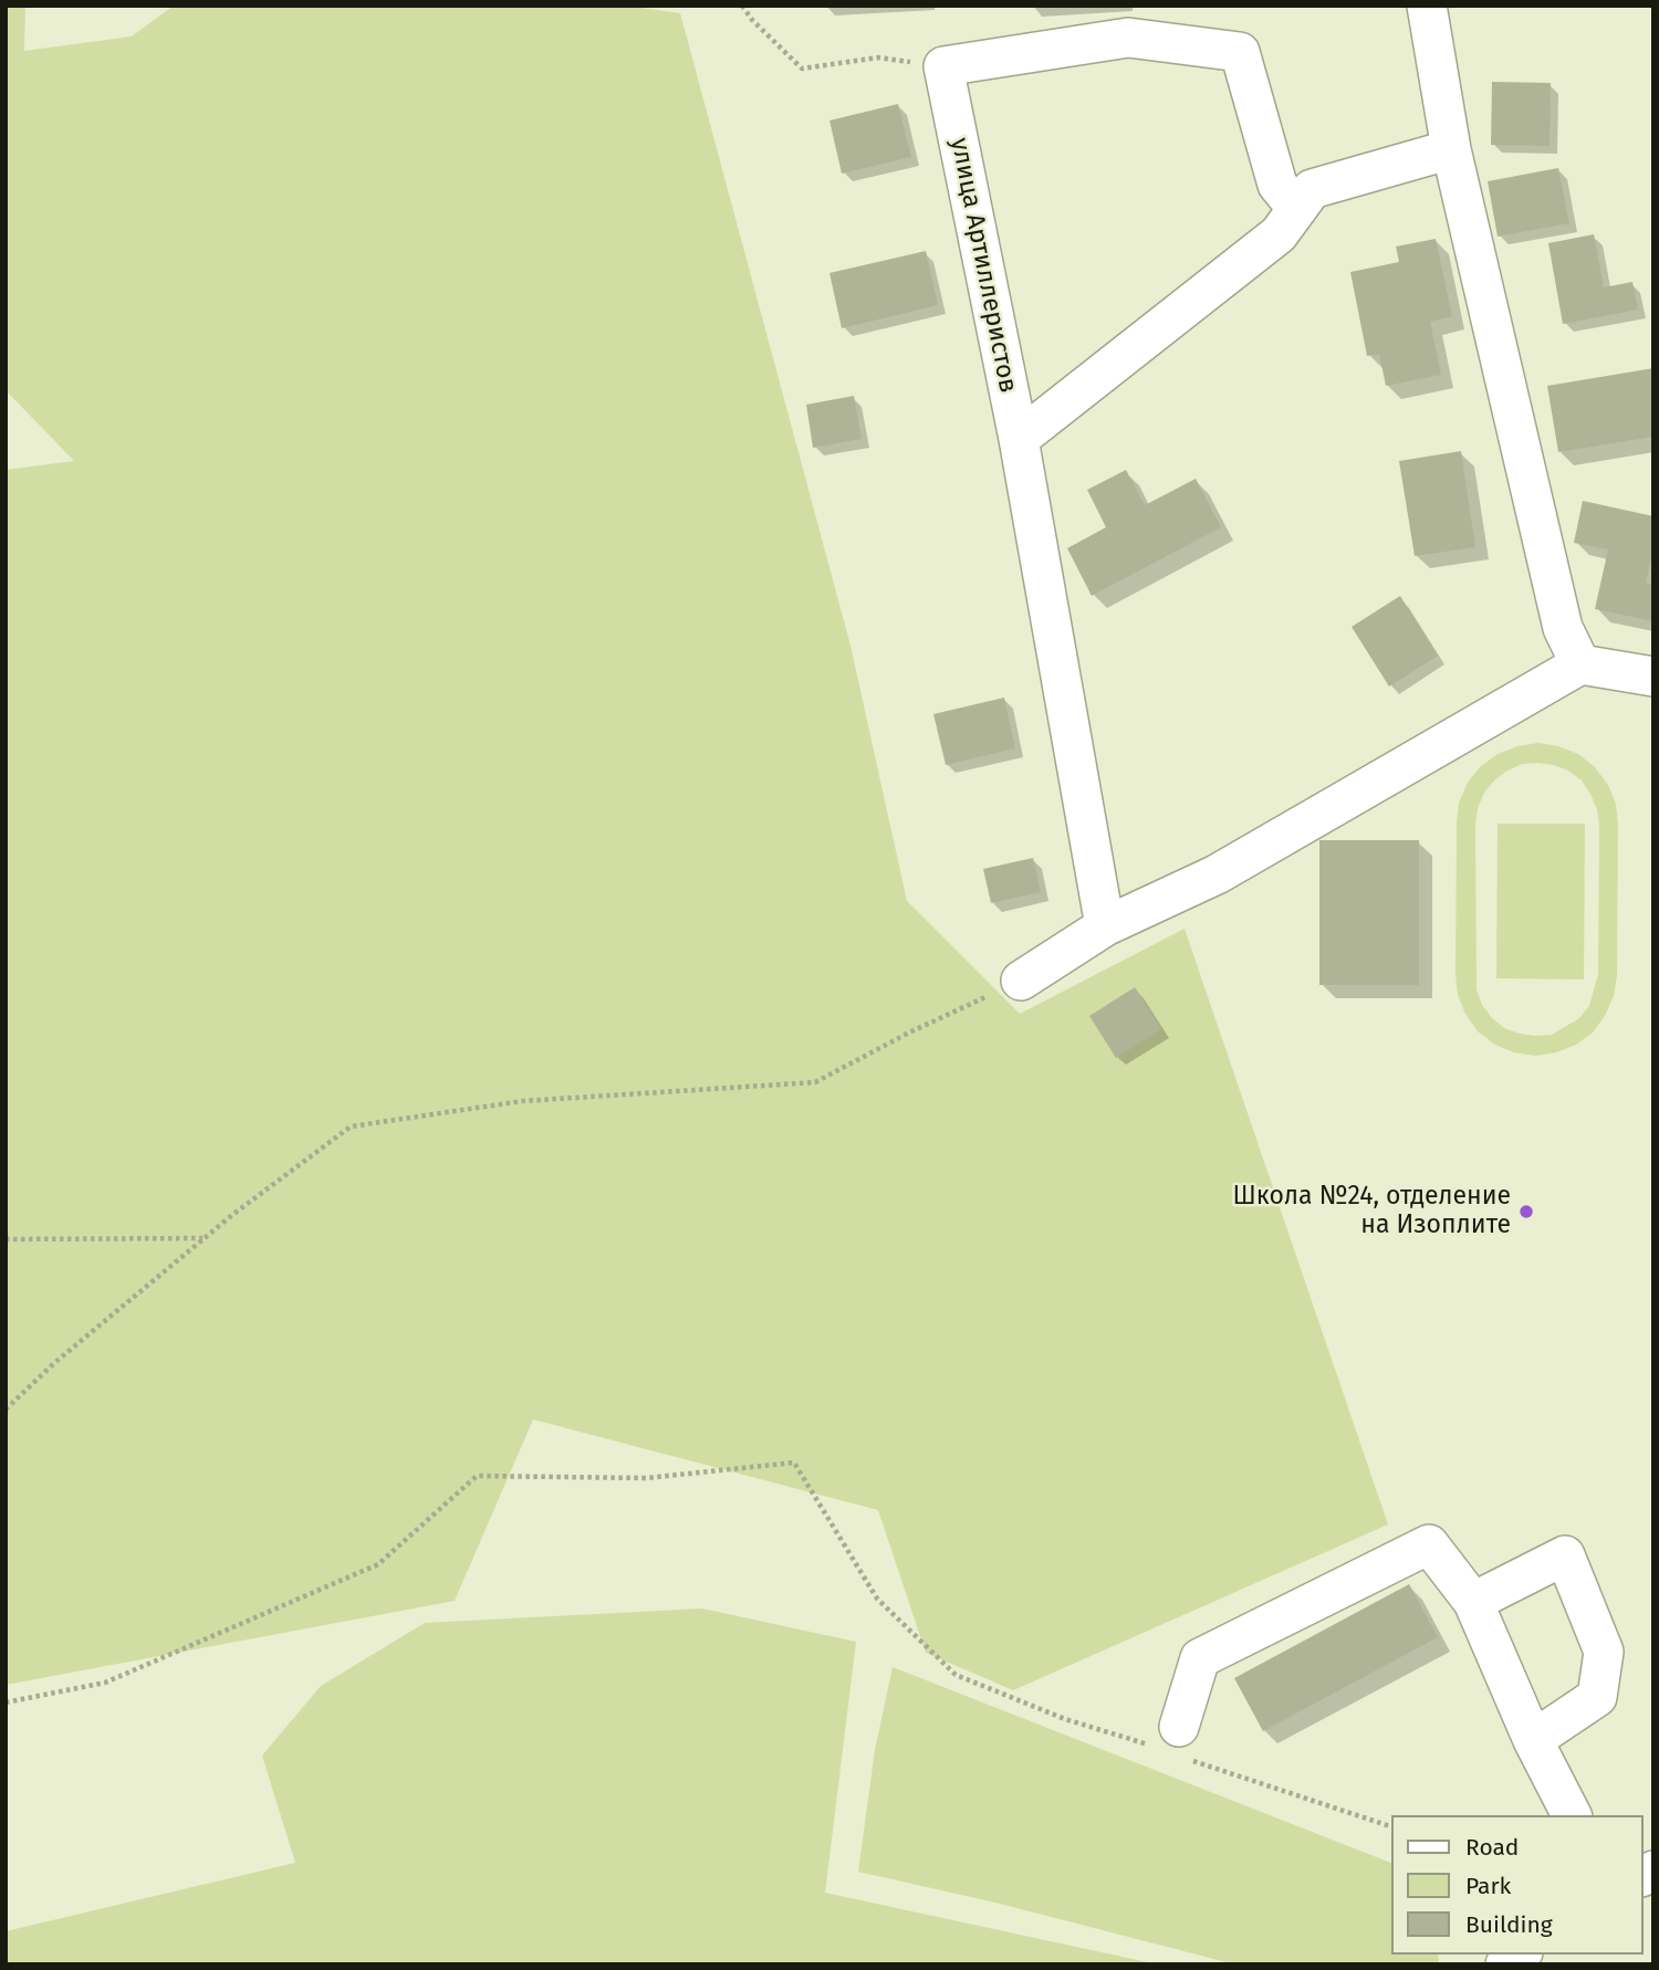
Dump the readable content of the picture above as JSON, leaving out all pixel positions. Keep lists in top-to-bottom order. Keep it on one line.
{"streets":{"street":["улица Артиллеристов"]},"places":["Школа №24, отделение на Изоплите"],"legend":["Road","Park","Building"]}
